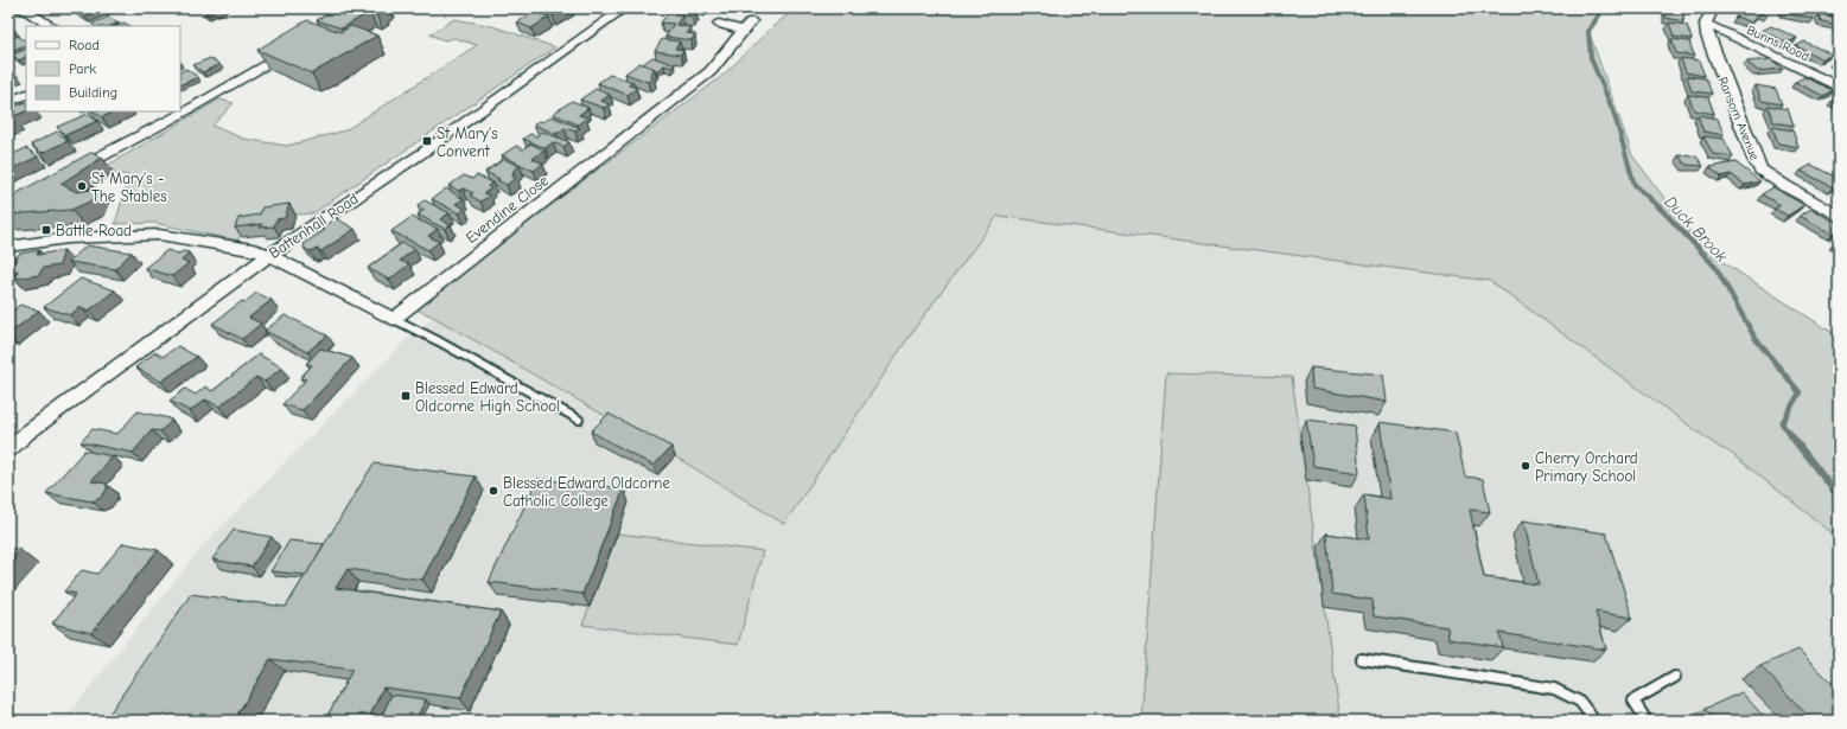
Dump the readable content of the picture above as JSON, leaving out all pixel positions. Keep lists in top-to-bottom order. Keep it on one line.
{"streets":{"street":["Bunns Road","Ransom Avenue","Evendine Close","Battenhall Road"]},"crossings":[["Bunns Road","Ransom Avenue"]],"water":["Duck Brook"],"places":{"transit":["St Mary's Convent","Battle Road","Blessed Edward Oldcorne High School"],"other":["St Mary's - The Stables","Cherry Orchard Primary School","Blessed Edward Oldcorne Catholic College"]},"legend":["Road","Park","Building"]}
